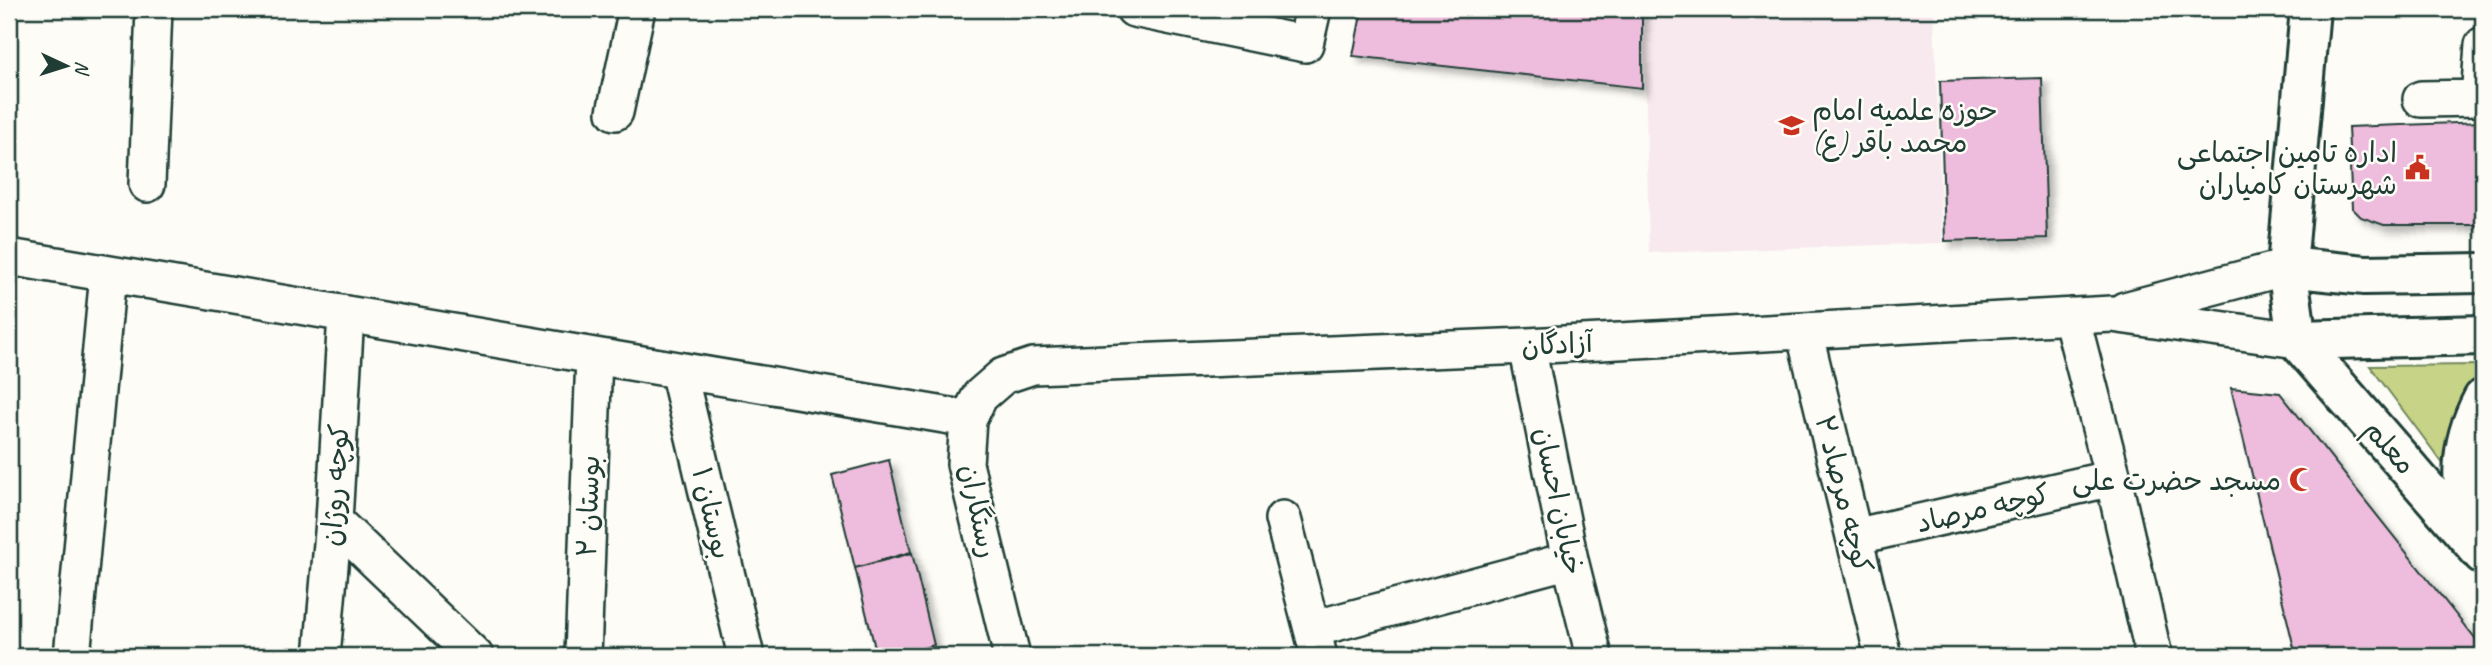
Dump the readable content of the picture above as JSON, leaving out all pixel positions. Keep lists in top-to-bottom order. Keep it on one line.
{"streets":{"street":["آزادگان","معلم","کوچه روژان","کوچه مرصاد ۲","خیابان احسان","بوستان ۲","کوچه مرصاد","رستگاران","بوستان ۱"]},"crossings":[["آزادگان","کوچه مرصاد ۲"],["آزادگان","خیابان احسان"],["آزادگان","رستگاران"],["کوچه مرصاد ۲","کوچه مرصاد"]],"places":{"school or university":["حوزه علمیه امام محمد باقر (ع)"],"public building":["اداره تامین اجتماعی شهرستان کامیاران"],"mosque":["مسجد حضرت علی"]},"north":"right"}
